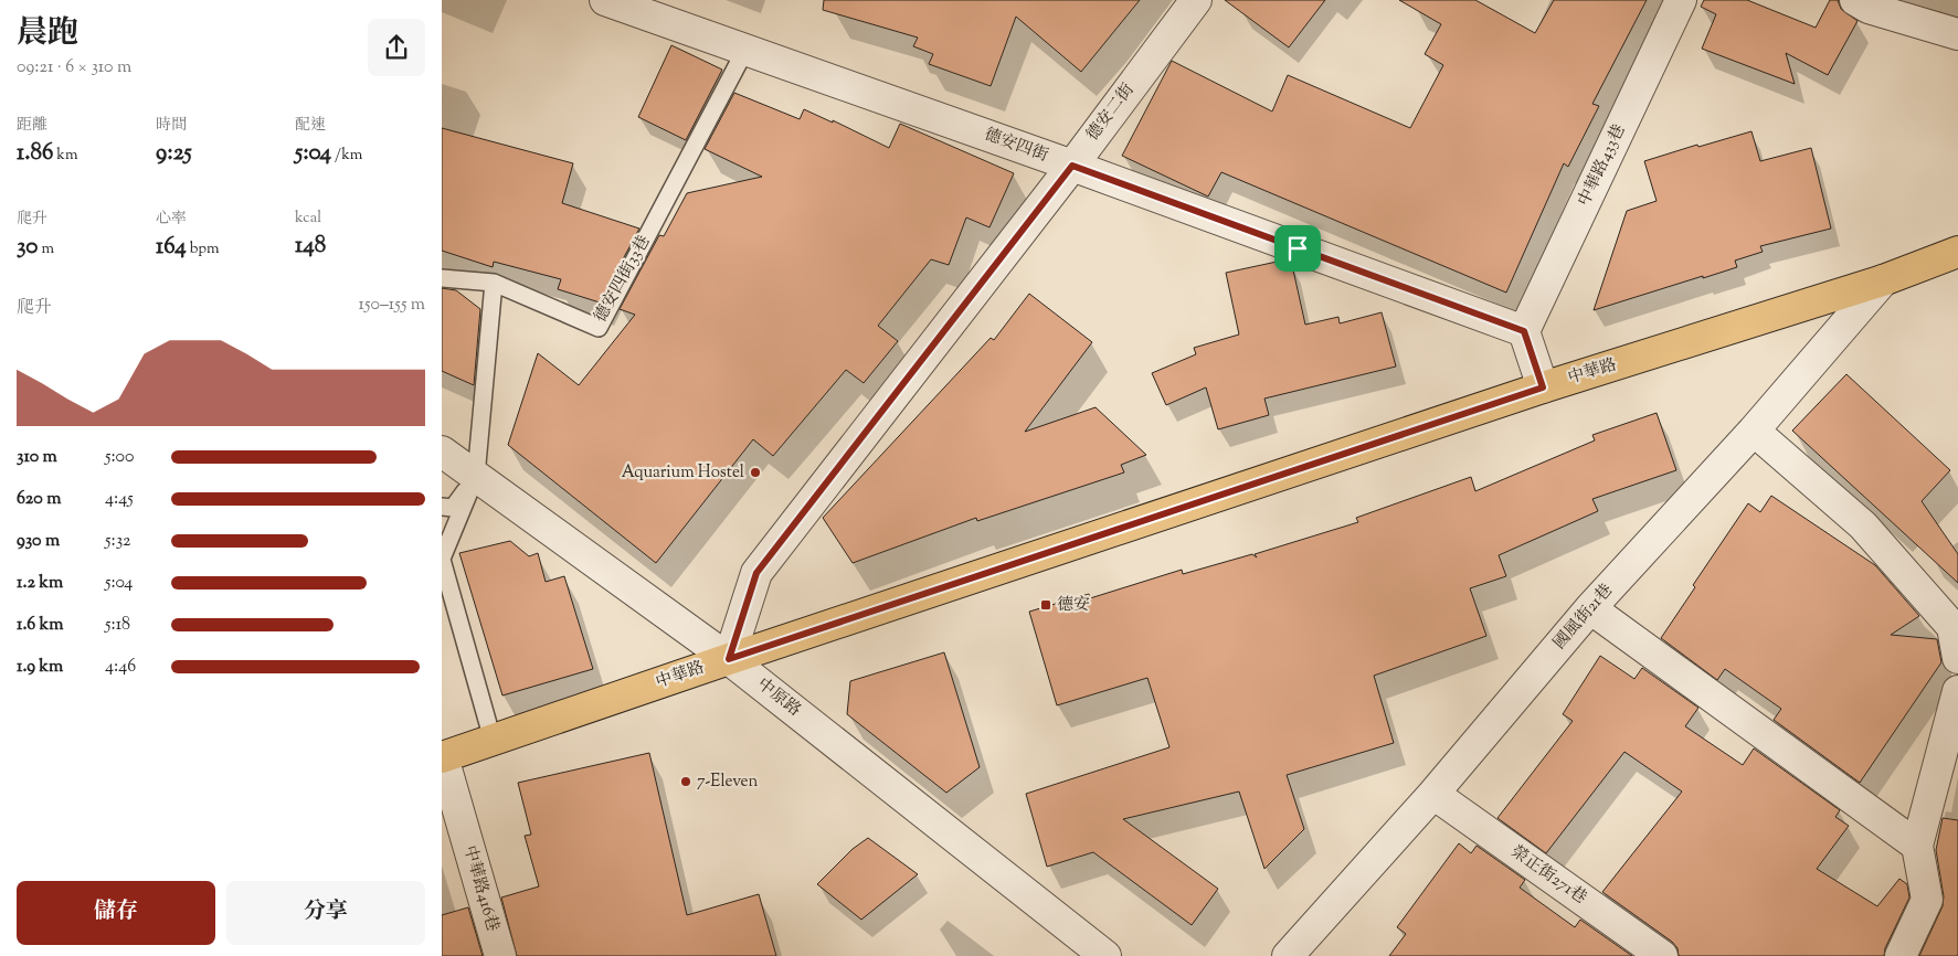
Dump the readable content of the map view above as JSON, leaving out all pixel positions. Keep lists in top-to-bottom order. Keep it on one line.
{"streets":{"main road":["中華路"],"street":["德安二街","德安四街","中華路433巷","國風街21巷","中原路","榮正街271巷","中華路416巷"],"lane":["德安四街33巷"]},"crossings":[["德安二街","德安四街"],["德安二街","中華路"],["德安二街","中原路"],["德安四街","中華路433巷"],["德安四街","德安四街33巷"],["中華路","國風街21巷"],["中華路","中原路"],["中華路","中華路416巷"],["國風街21巷","榮正街271巷"]],"places":{"other":["Aquarium Hostel","7-Eleven"],"transit":["德安"]},"page":{"heading":["晨跑","09:21 · 6 × 310 m"],"stats":[["距離","1.86 km"],["時間","9:25"],["配速","5:04 /km"],["爬升","30 m"],["心率","164 bpm"],["kcal","148"]],"chart":["爬升","150–155 m"],"list":[{"name":"310 m","note":"5:00"},{"name":"620 m","note":"4:45"},{"name":"930 m","note":"5:32"},{"name":"1.2 km","note":"5:04"},{"name":"1.6 km","note":"5:18"},{"name":"1.9 km","note":"4:46"}],"buttons":["儲存","分享"]}}
